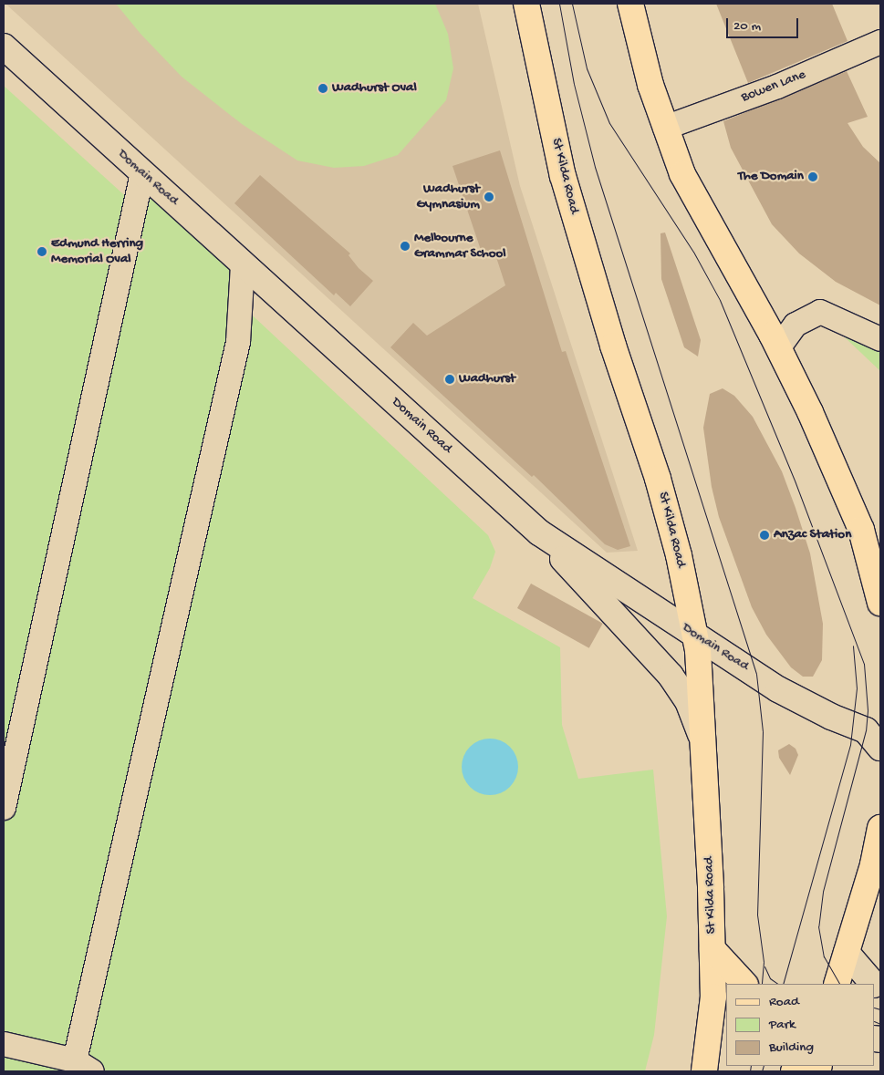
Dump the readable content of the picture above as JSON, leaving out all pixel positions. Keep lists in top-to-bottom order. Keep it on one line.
{"streets":{"main road":["St Kilda Road"],"street":["Bowen Lane","Domain Road"]},"crossings":[["St Kilda Road","Domain Road"]],"places":["Wadhurst Oval","The Domain","Wadhurst Gymnasium","Melbourne Grammar School","Edmund Herring Memorial Oval","Wadhurst","Anzac Station"],"legend":["Road","Park","Building"],"scale_bar":"20 m"}
